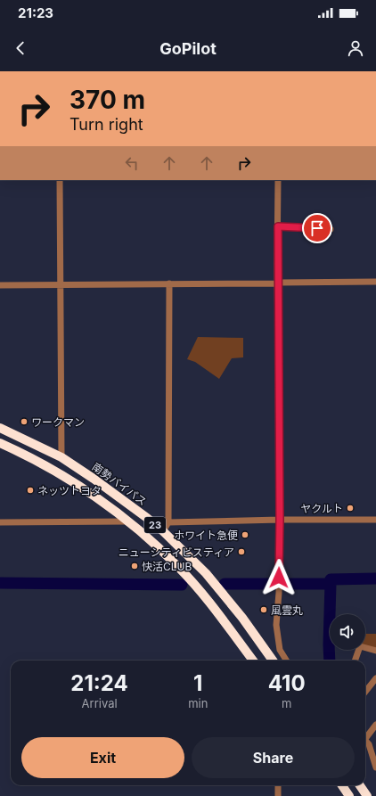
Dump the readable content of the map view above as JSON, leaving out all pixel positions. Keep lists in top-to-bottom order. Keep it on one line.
{"streets":{"highway":["南勢バイパス","23"]},"places":["ワークマン","ネッツトヨタ","ヤクルト","ホワイト急便","ニューシティビスティア","快活CLUB","風雲丸"],"page":{"status":"21:23","header":"GoPilot","turn":["370 m","Turn right"],"eta":["21:24","Arrival","1","min","410","m"],"buttons":["Exit","Share"]}}
